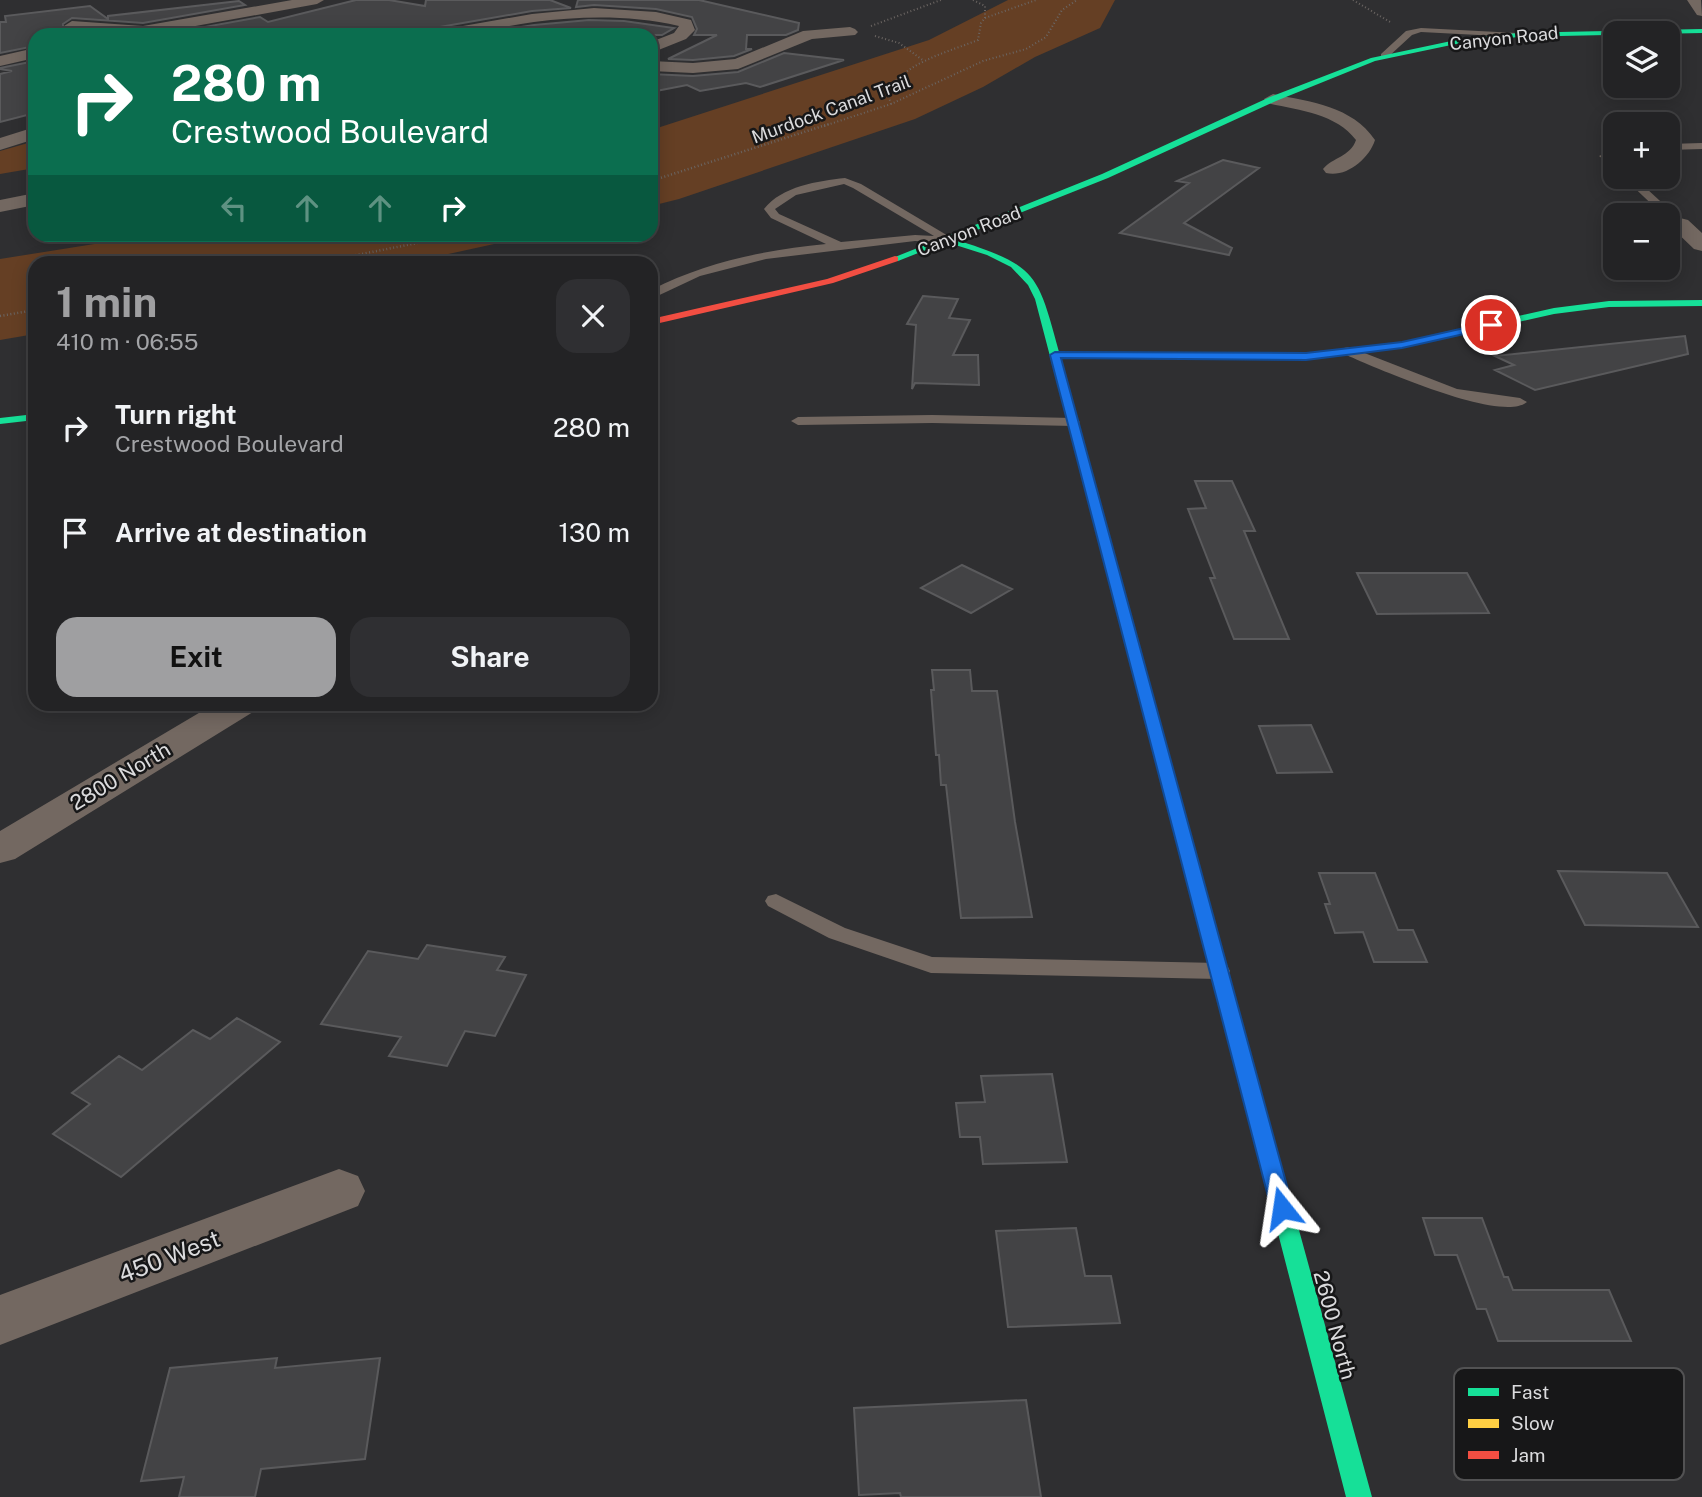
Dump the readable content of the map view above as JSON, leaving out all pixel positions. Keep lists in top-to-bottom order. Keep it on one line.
{"streets":{"street":["Canyon Road","2800 North","450 West","2600 North"],"path":["Murdock Canal Trail"]},"crossings":[["Canyon Road","2600 North"]],"legend":["Fast","Slow","Jam"],"page":{"map_buttons":["+","−"],"turn":["280 m","Crestwood Boulevard"],"heading":["1 min","410 m · 06:55"],"list":[{"name":"Turn right","note":"Crestwood Boulevard","value":"280 m"},{"name":"Arrive at destination","value":"130 m"}],"buttons":["Exit","Share"]}}
